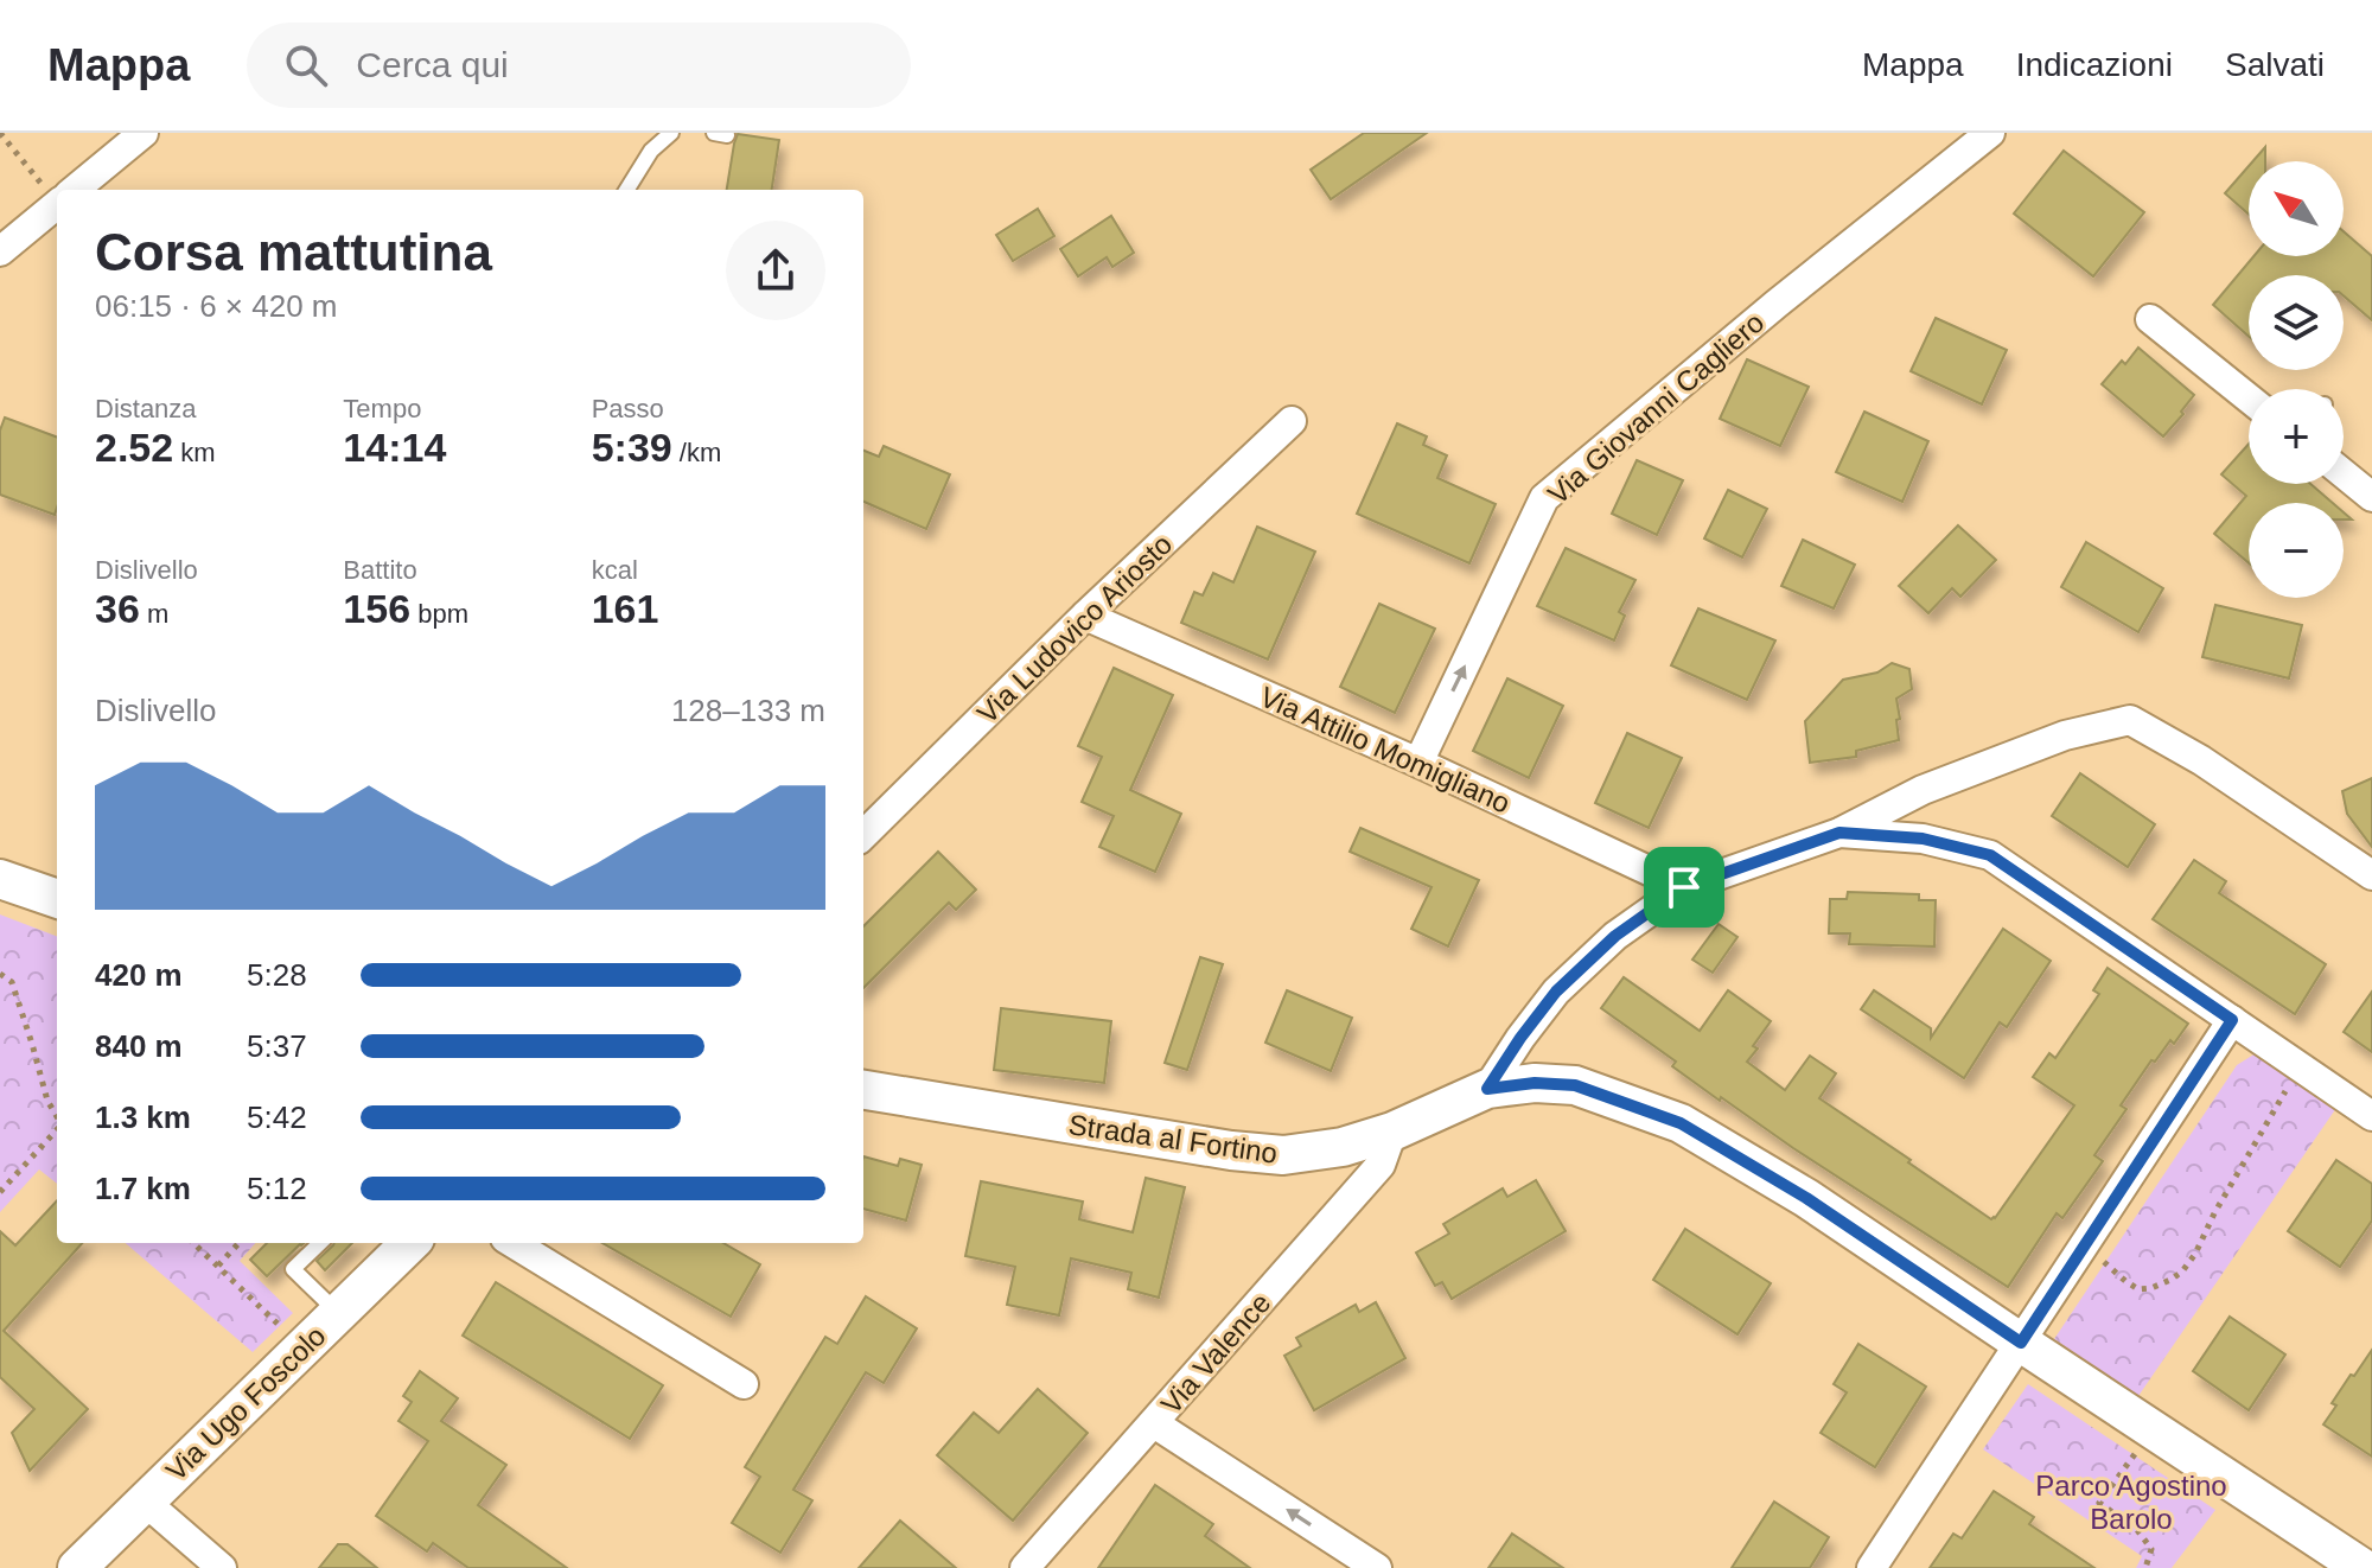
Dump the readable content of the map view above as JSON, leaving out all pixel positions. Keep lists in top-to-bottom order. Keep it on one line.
{"streets":{"street":["Via Giovanni Cagliero","Via Ludovico Ariosto","Via Attilio Momigliano","Strada al Fortino","Via Valence","Via Ugo Foscolo"]},"crossings":[["Via Giovanni Cagliero","Via Attilio Momigliano"],["Via Ludovico Ariosto","Via Attilio Momigliano"],["Strada al Fortino","Via Valence"]],"one_way":["Via Giovanni Cagliero"],"parks":["Parco Agostino Barolo"],"north":"top left","page":{"header":"Mappa","search":"Cerca qui","nav":["Mappa","Indicazioni","Salvati"],"map_buttons":["+","−"],"heading":["Corsa mattutina","06:15 · 6 × 420 m"],"stats":[["Distanza","2.52 km"],["Tempo","14:14"],["Passo","5:39 /km"],["Dislivello","36 m"],["Battito","156 bpm"],["kcal","161"]],"chart":["Dislivello","128–133 m"],"list":[{"name":"420 m","note":"5:28"},{"name":"840 m","note":"5:37"},{"name":"1.3 km","note":"5:42"},{"name":"1.7 km","note":"5:12"}]}}
